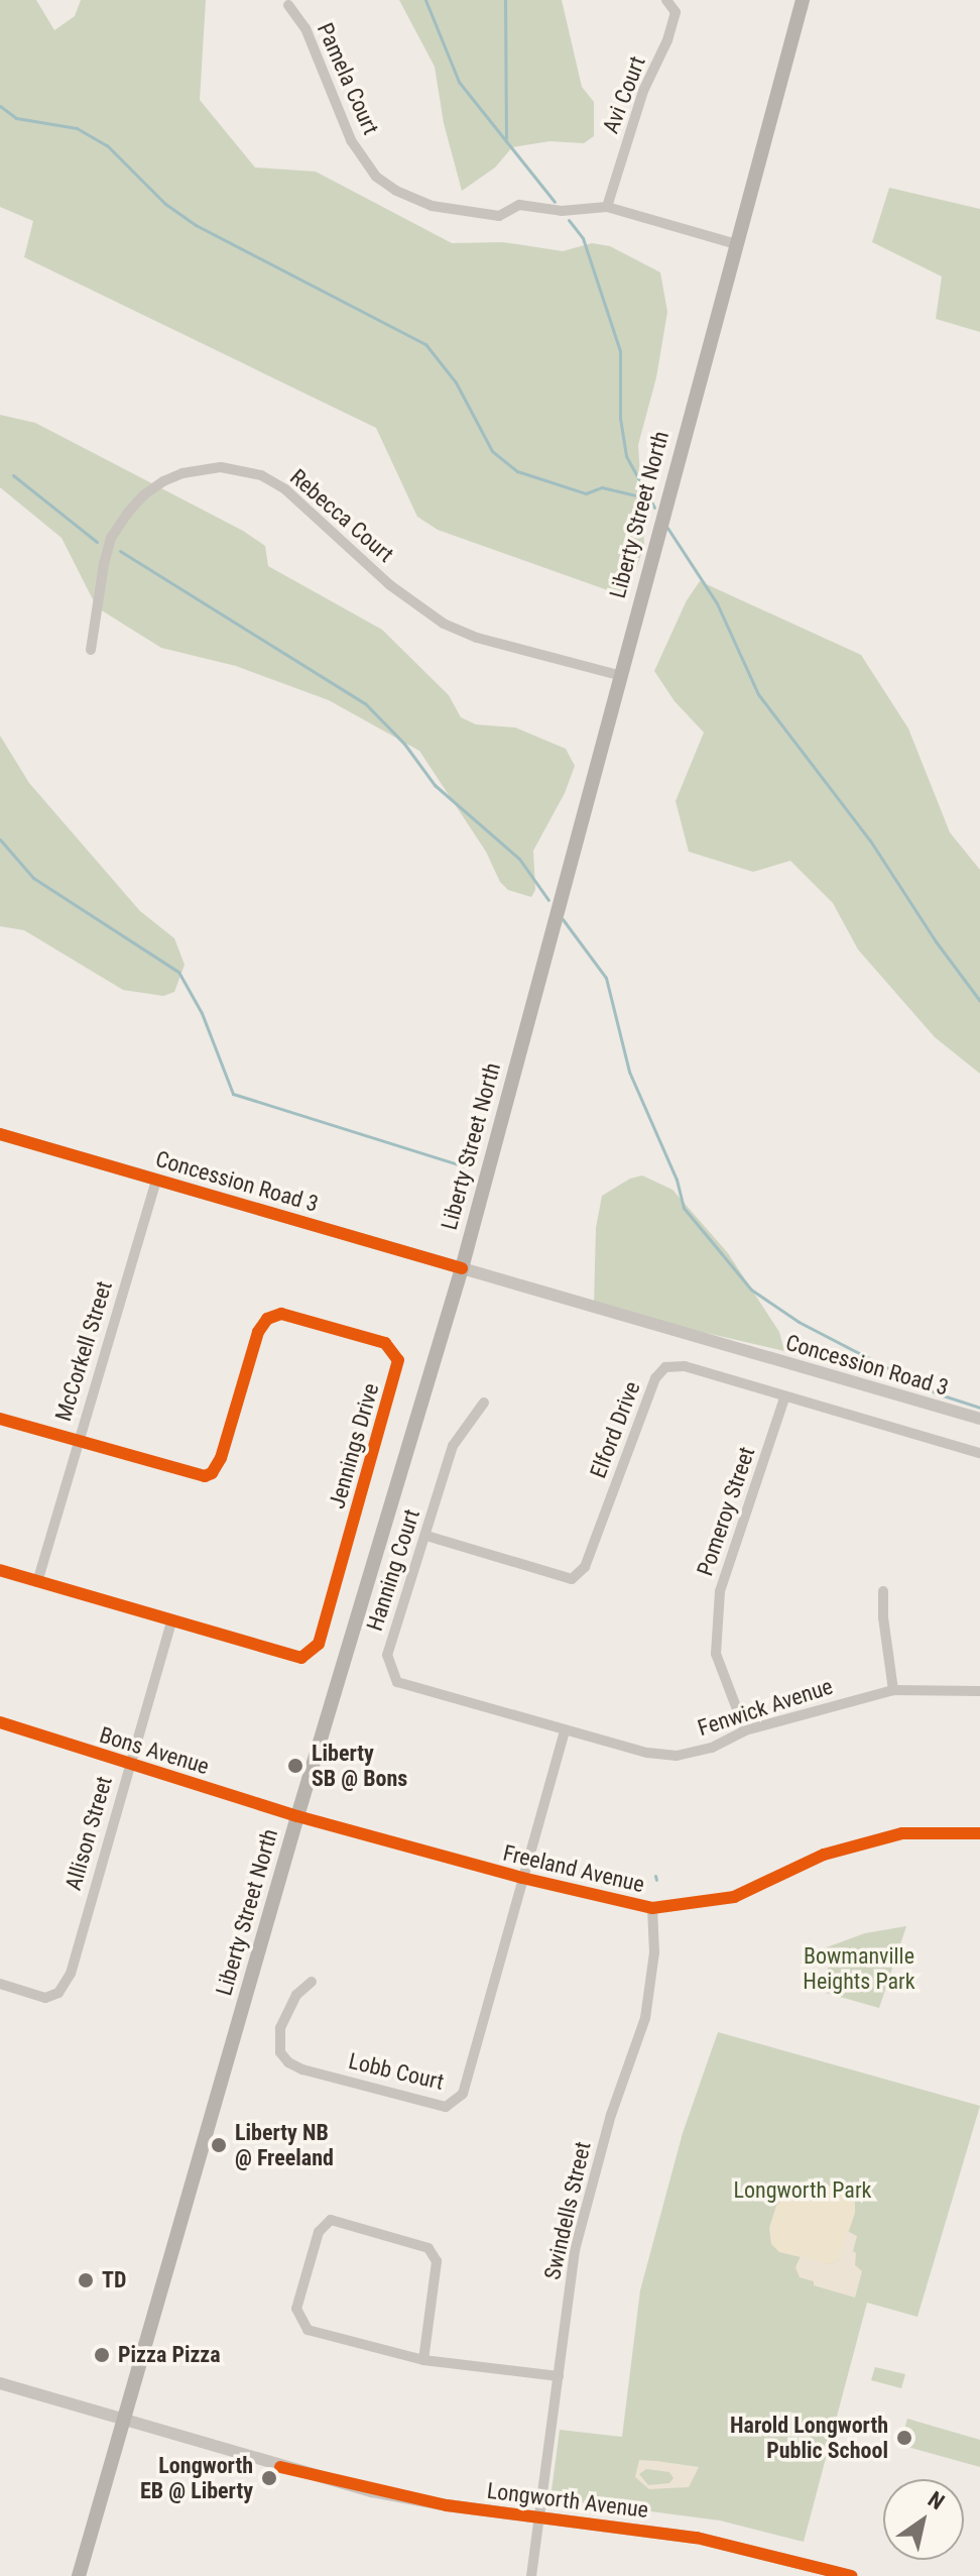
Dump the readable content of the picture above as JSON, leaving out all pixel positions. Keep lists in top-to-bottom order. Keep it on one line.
{"streets":{"main road":["Liberty Street North"],"street":["Pamela Court","Avi Court","Rebecca Court","Concession Road 3","McCorkell Street","Elford Drive","Jennings Drive","Pomeroy Street","Hanning Court","Fenwick Avenue","Bons Avenue","Allison Street","Freeland Avenue","Lobb Court","Swindells Street","Longworth Avenue"]},"crossings":[["Pamela Court","Avi Court"],["Pamela Court","Liberty Street North"],["Liberty Street North","Rebecca Court"],["Liberty Street North","Concession Road 3"],["Liberty Street North","Bons Avenue"],["Liberty Street North","Freeland Avenue"],["Liberty Street North","Longworth Avenue"],["Concession Road 3","McCorkell Street"],["McCorkell Street","Jennings Drive"],["Elford Drive","Pomeroy Street"],["Elford Drive","Hanning Court"],["Jennings Drive","Allison Street"],["Pomeroy Street","Fenwick Avenue"],["Hanning Court","Fenwick Avenue"],["Bons Avenue","Allison Street"],["Bons Avenue","Freeland Avenue"],["Freeland Avenue","Lobb Court"],["Freeland Avenue","Swindells Street"],["Swindells Street","Longworth Avenue"]],"parks":["Bowmanville Heights Park","Longworth Park"],"places":["Liberty SB @ Bons","Liberty NB @ Freeland","TD","Pizza Pizza","Harold Longworth Public School","Longworth EB @ Liberty"],"north":"top right"}
